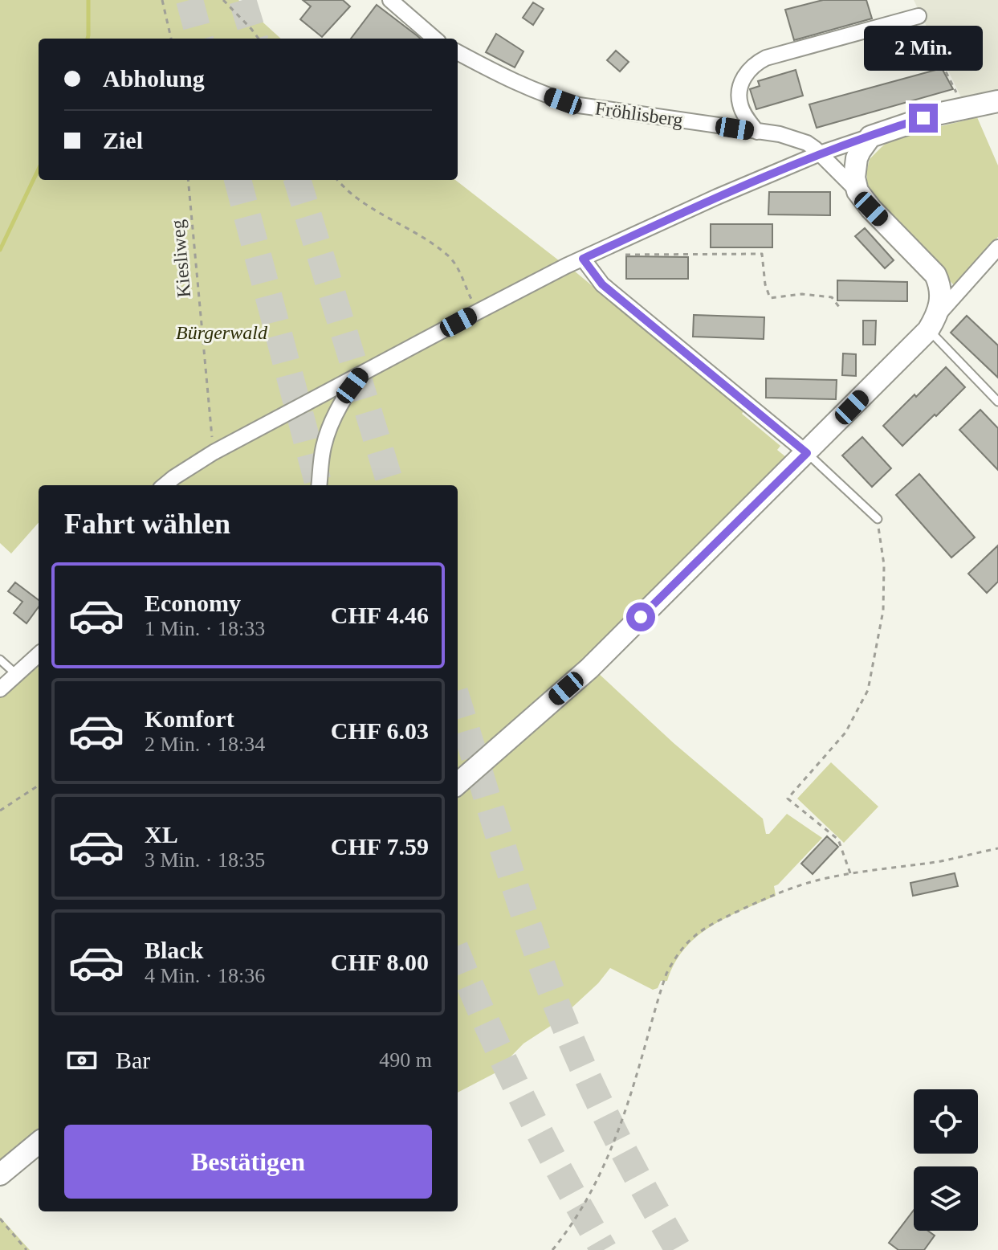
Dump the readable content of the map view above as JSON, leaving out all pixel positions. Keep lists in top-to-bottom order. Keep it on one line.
{"streets":{"street":["Fröhlisberg"],"path":["Kiesliweg"]},"parks":["Bürgerwald"],"page":{"bubble":"2 Min.","banner":["Abholung","Ziel"],"heading":"Fahrt wählen","list":[{"name":"Economy","note":"1 Min. · 18:33","value":"CHF 4.46"},{"name":"Komfort","note":"2 Min. · 18:34","value":"CHF 6.03"},{"name":"XL","note":"3 Min. · 18:35","value":"CHF 7.59"},{"name":"Black","note":"4 Min. · 18:36","value":"CHF 8.00"}],"pay":["Bar","490 m"],"buttons":"Bestätigen"}}
